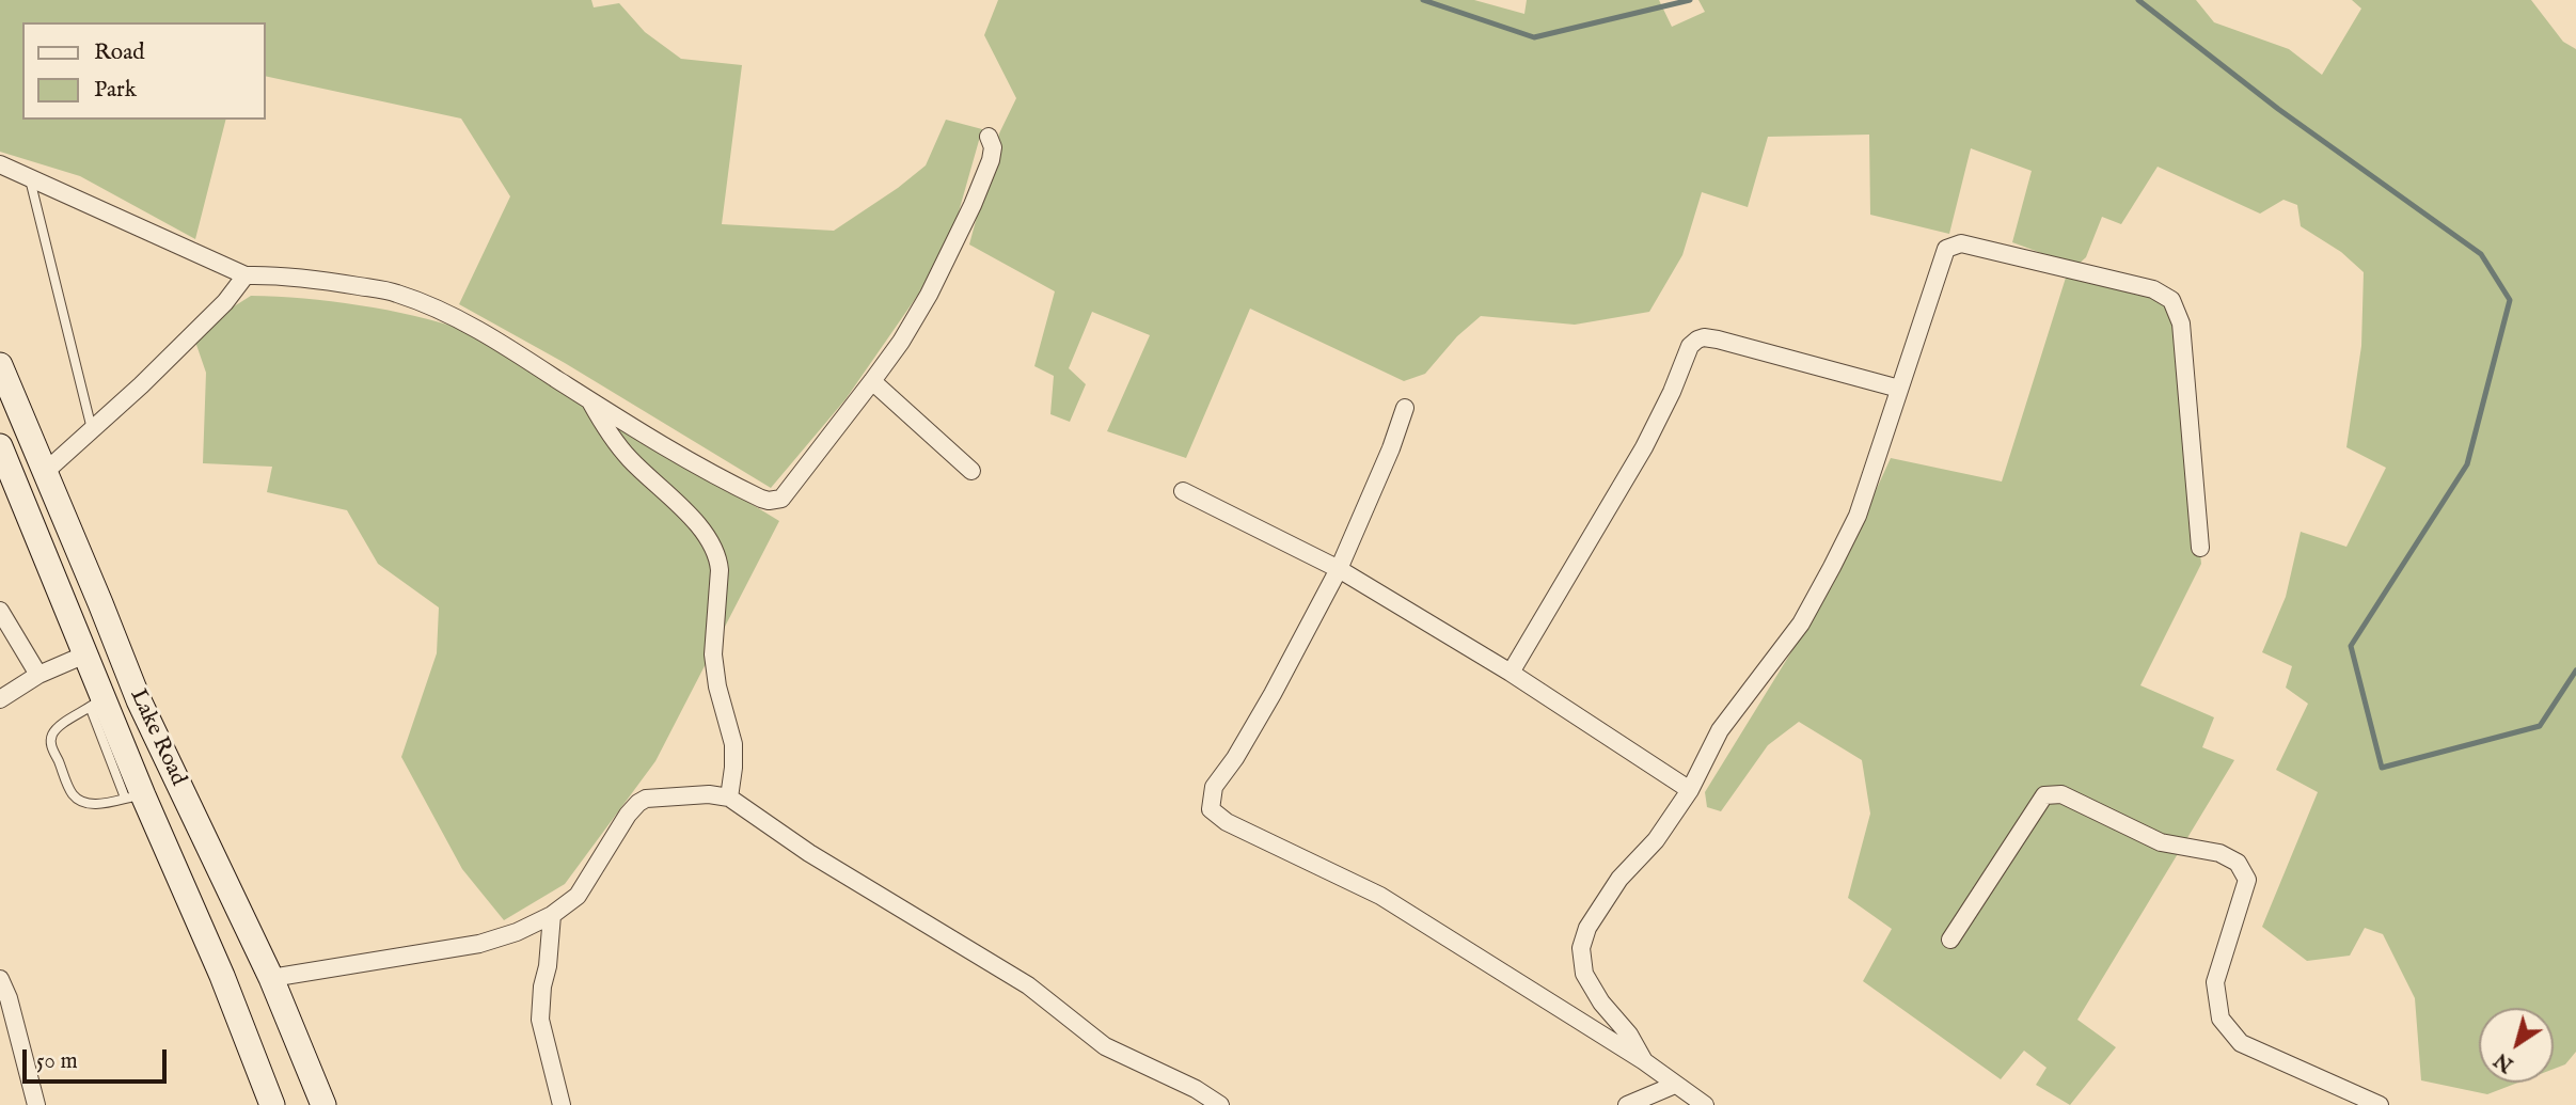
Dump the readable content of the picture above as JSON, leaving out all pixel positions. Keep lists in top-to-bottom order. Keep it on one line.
{"streets":{"main road":["Lake Road"]},"legend":["Road","Park"],"scale_bar":"50 m","north":"bottom left"}
